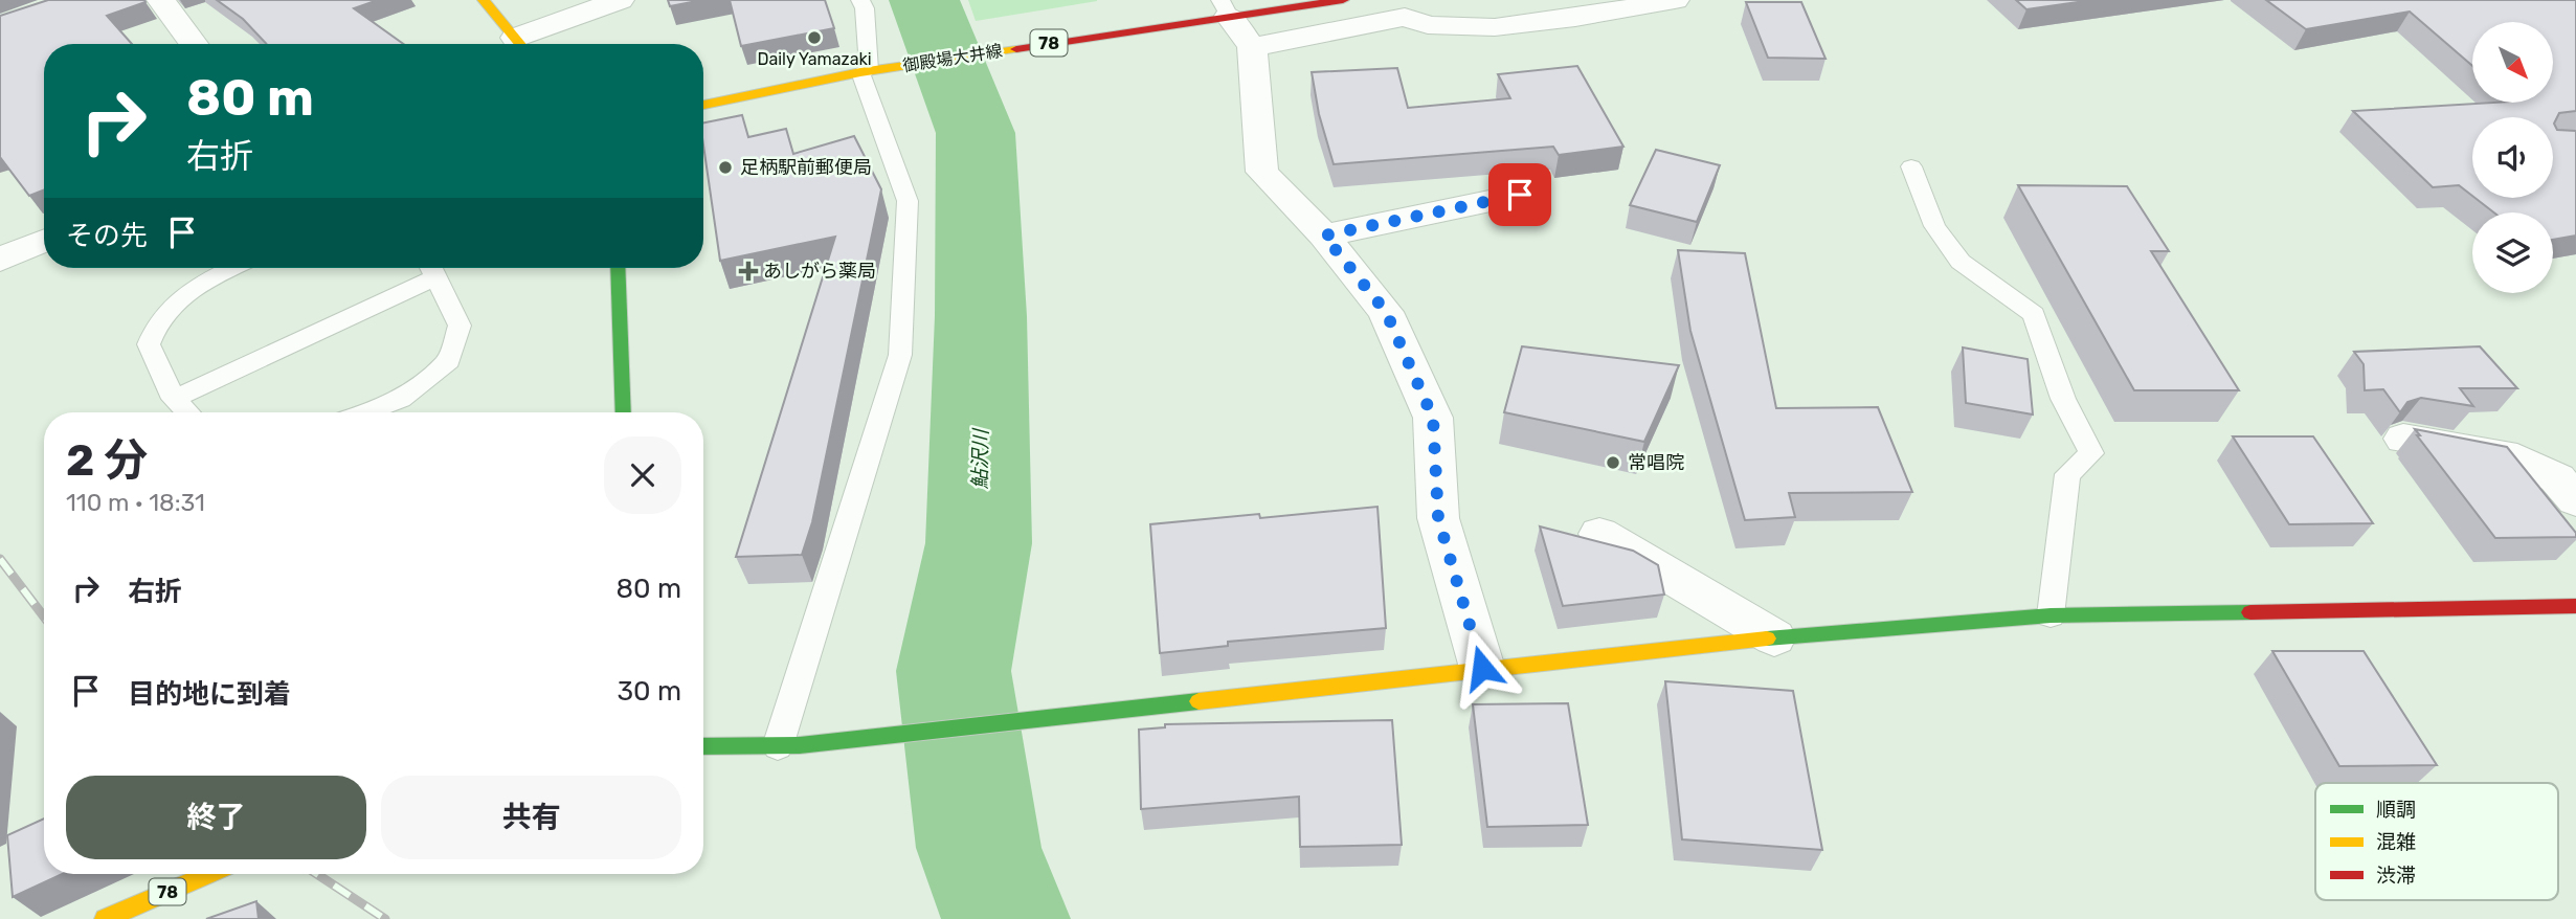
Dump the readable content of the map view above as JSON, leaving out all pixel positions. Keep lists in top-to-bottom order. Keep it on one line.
{"streets":{"street":["78","御殿場大井線"]},"water":["鮎沢川"],"places":{"other":["Daily Yamazaki","足柄駅前郵便局","常唱院"],"health":["あしがら薬局"]},"legend":["順調","混雑","渋滞"],"north":"bottom right","page":{"turn":["80 m","右折"],"then":"その先","heading":["2 分","110 m · 18:31"],"list":[{"name":"右折","value":"80 m"},{"name":"目的地に到着","value":"30 m"}],"buttons":["終了","共有"]}}
